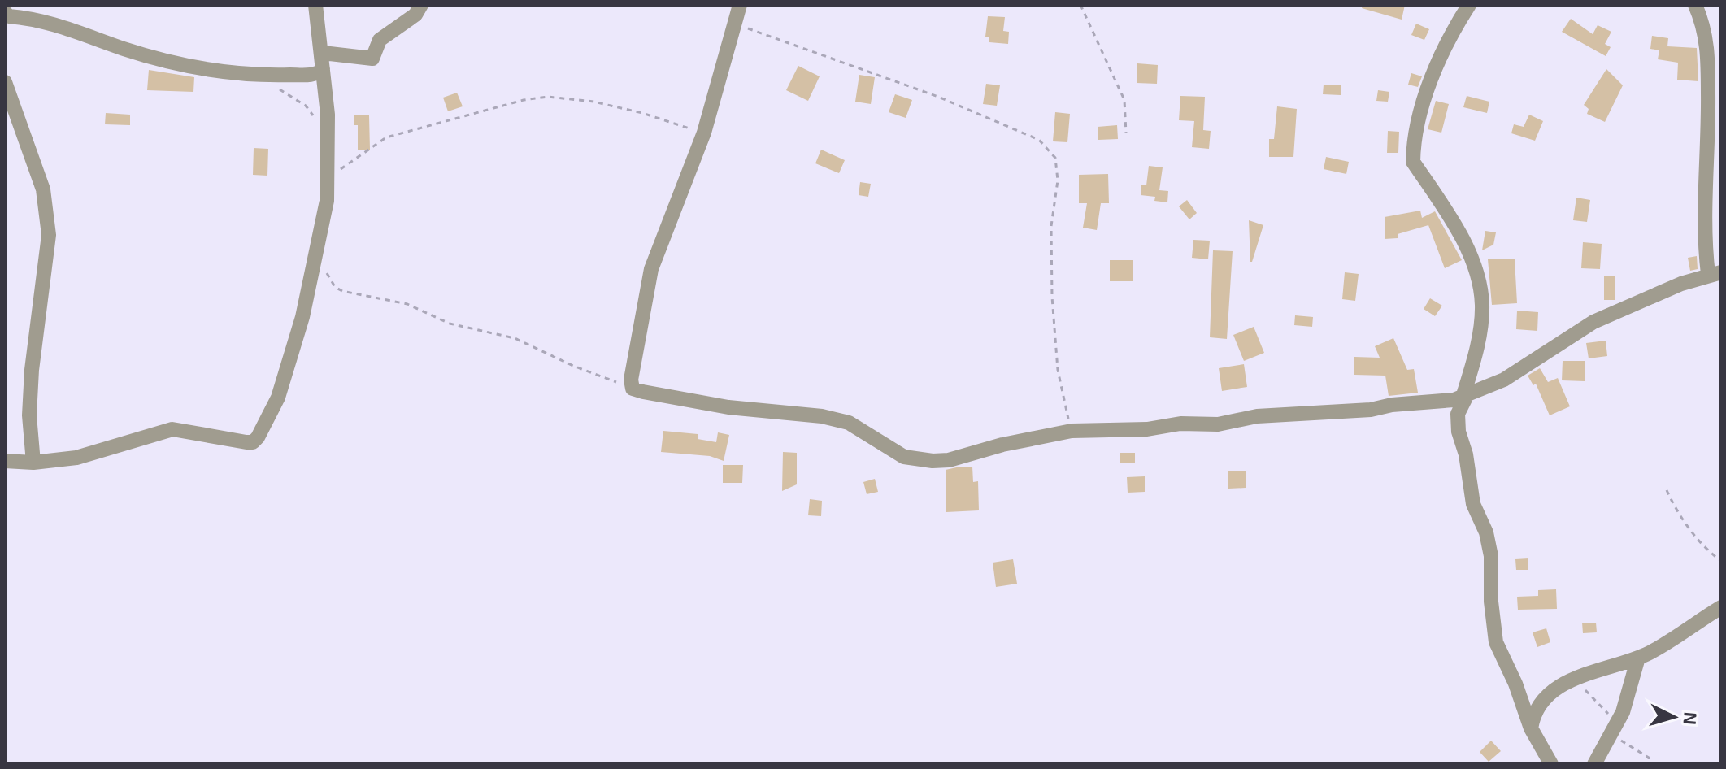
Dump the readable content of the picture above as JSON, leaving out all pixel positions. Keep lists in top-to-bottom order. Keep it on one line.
{"north":"right"}
